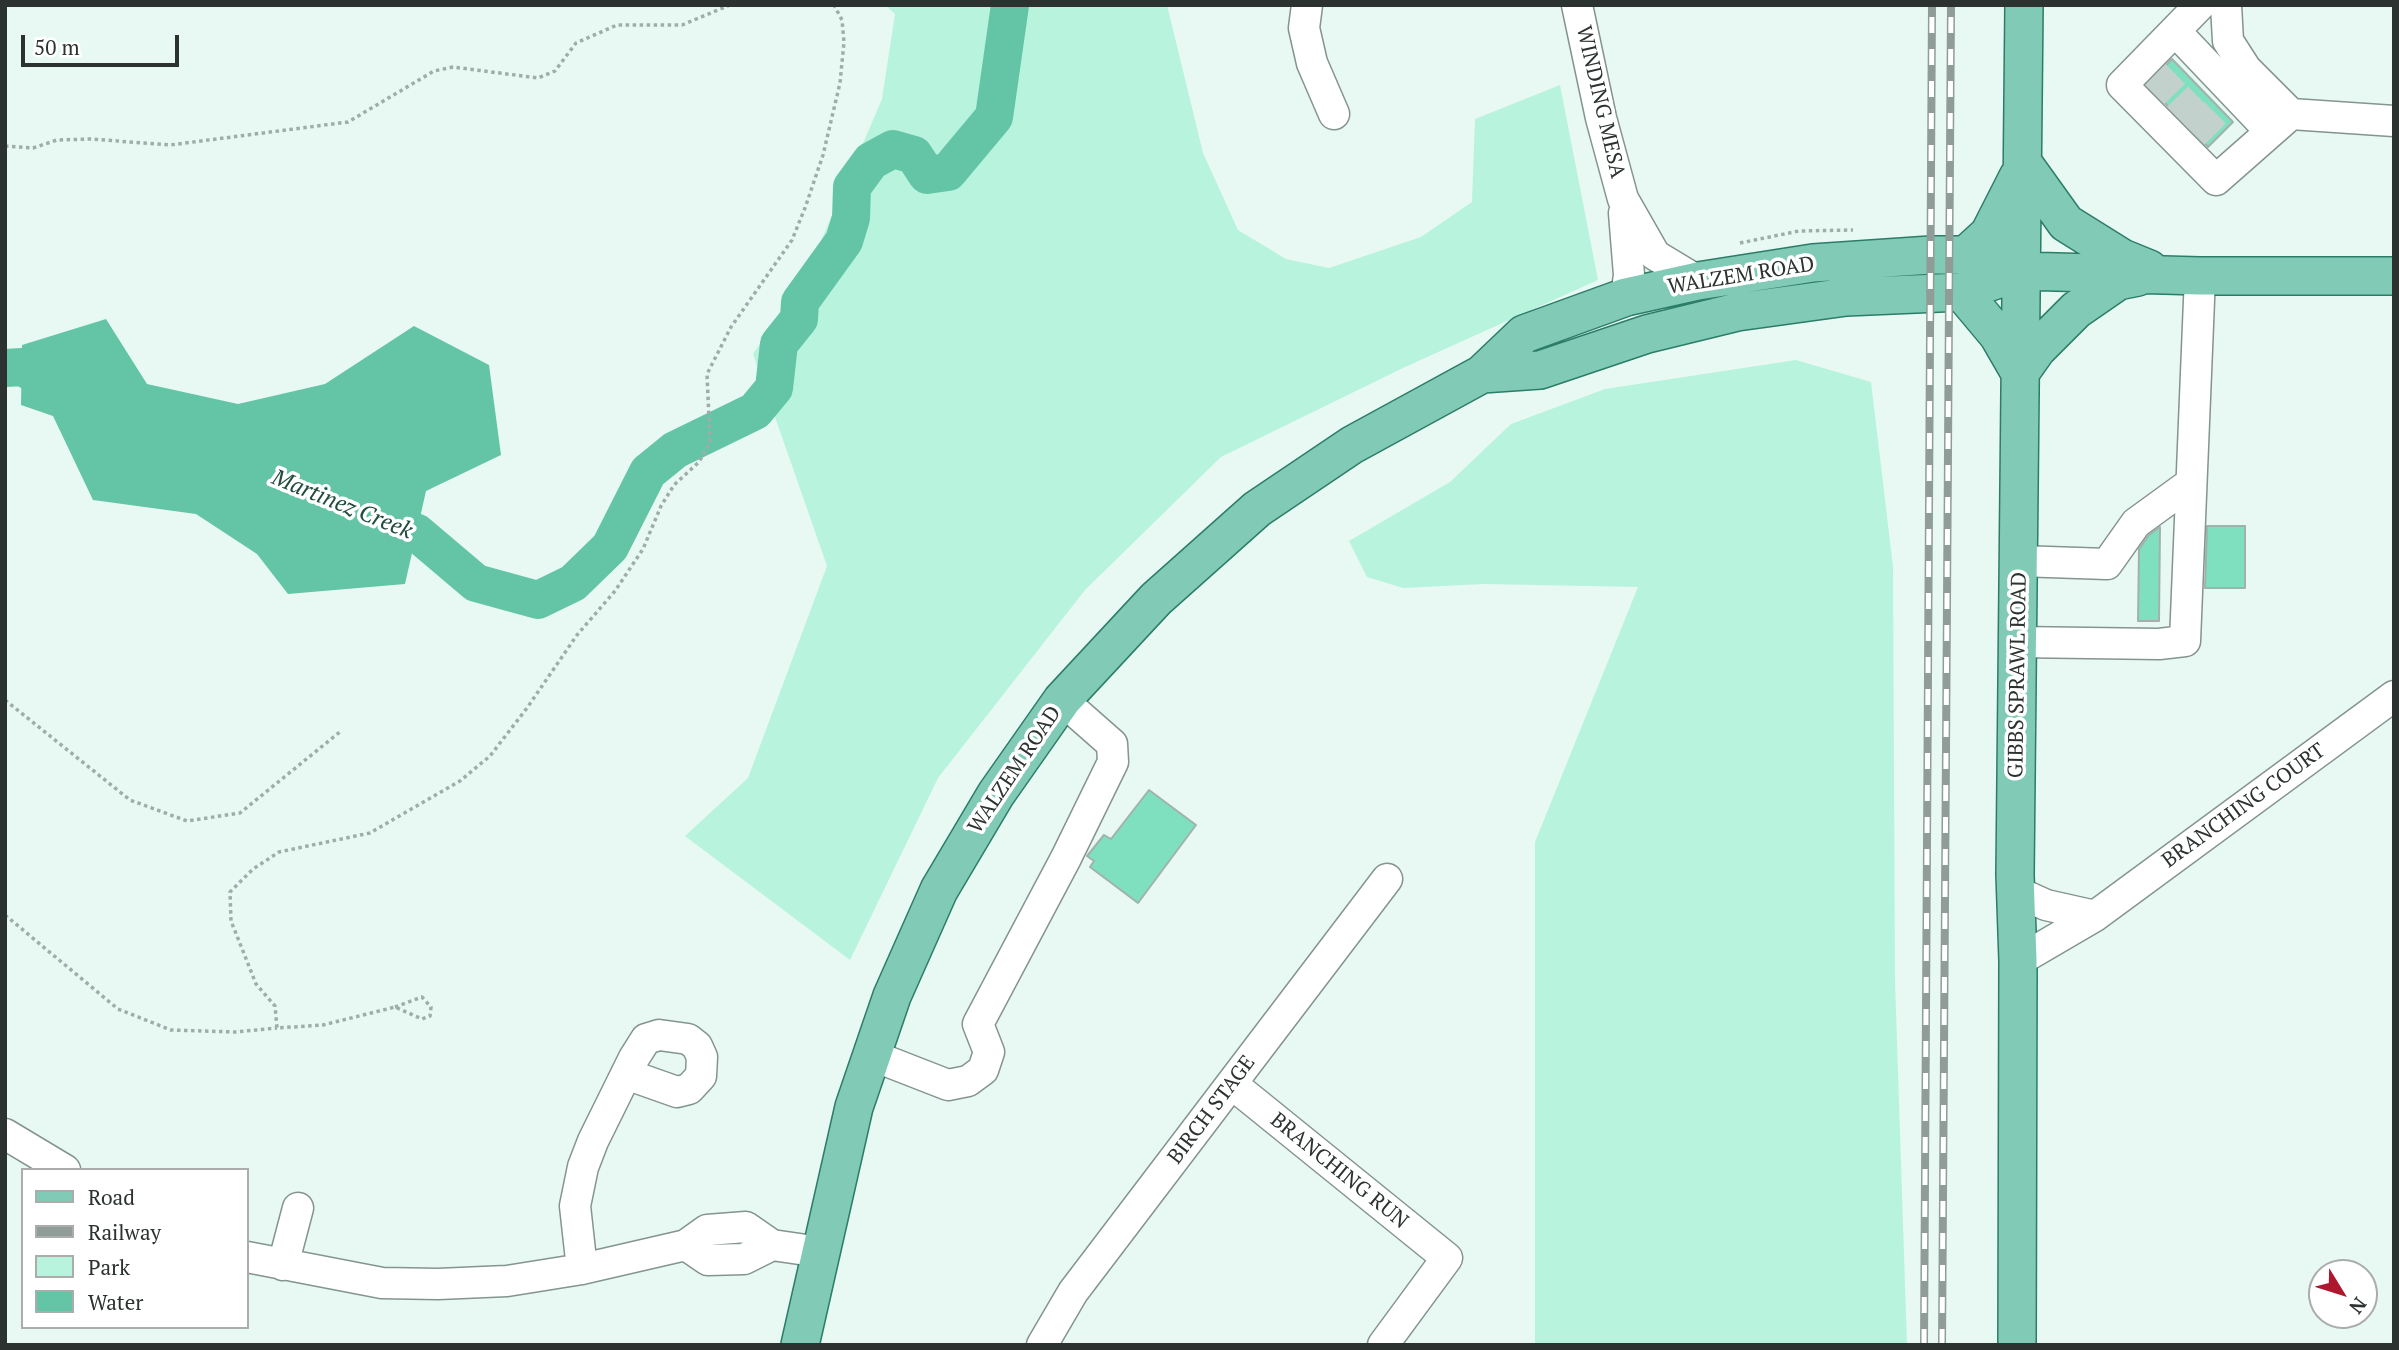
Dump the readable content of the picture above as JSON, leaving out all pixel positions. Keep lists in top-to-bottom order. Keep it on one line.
{"streets":{"main road":["WALZEM ROAD","GIBBS SPRAWL ROAD"],"street":["WINDING MESA","BRANCHING COURT","BIRCH STAGE","BRANCHING RUN"]},"crossings":[["WINDING MESA","WALZEM ROAD"],["WALZEM ROAD","GIBBS SPRAWL ROAD"],["GIBBS SPRAWL ROAD","BRANCHING COURT"],["BIRCH STAGE","BRANCHING RUN"]],"water":["Martinez Creek"],"legend":["Road","Railway","Park","Water"],"scale_bar":"50 m","north":"bottom right"}
